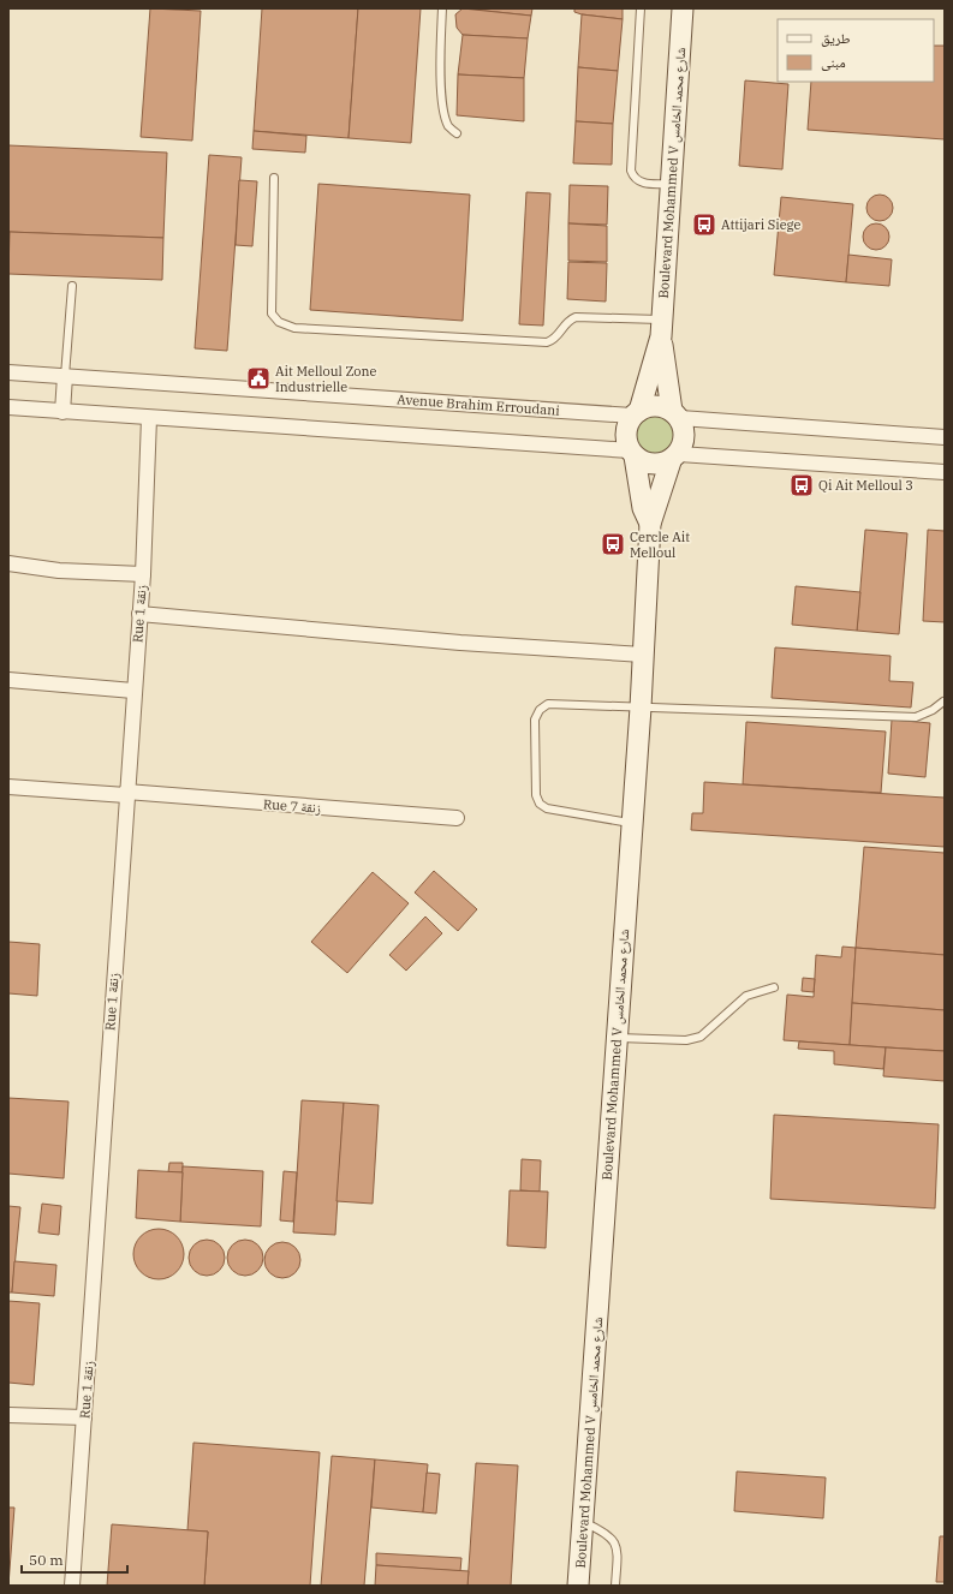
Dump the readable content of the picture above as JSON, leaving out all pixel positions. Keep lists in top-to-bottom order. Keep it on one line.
{"streets":{"main road":["Boulevard Mohammed V شارع محمد الخامس"],"street":["Avenue Brahim Erroudani","Rue 1 زنقة","Rue 7 زنقة"]},"crossings":[["Boulevard Mohammed V شارع محمد الخامس","Avenue Brahim Erroudani"],["Rue 1 زنقة","Rue 7 زنقة"]],"places":{"bus stop":["Attijari Siege","Qi Ait Melloul 3","Cercle Ait Melloul"],"public building":["Ait Melloul Zone Industrielle"]},"legend":["طريق","مبنى"],"scale_bar":"50 m"}
